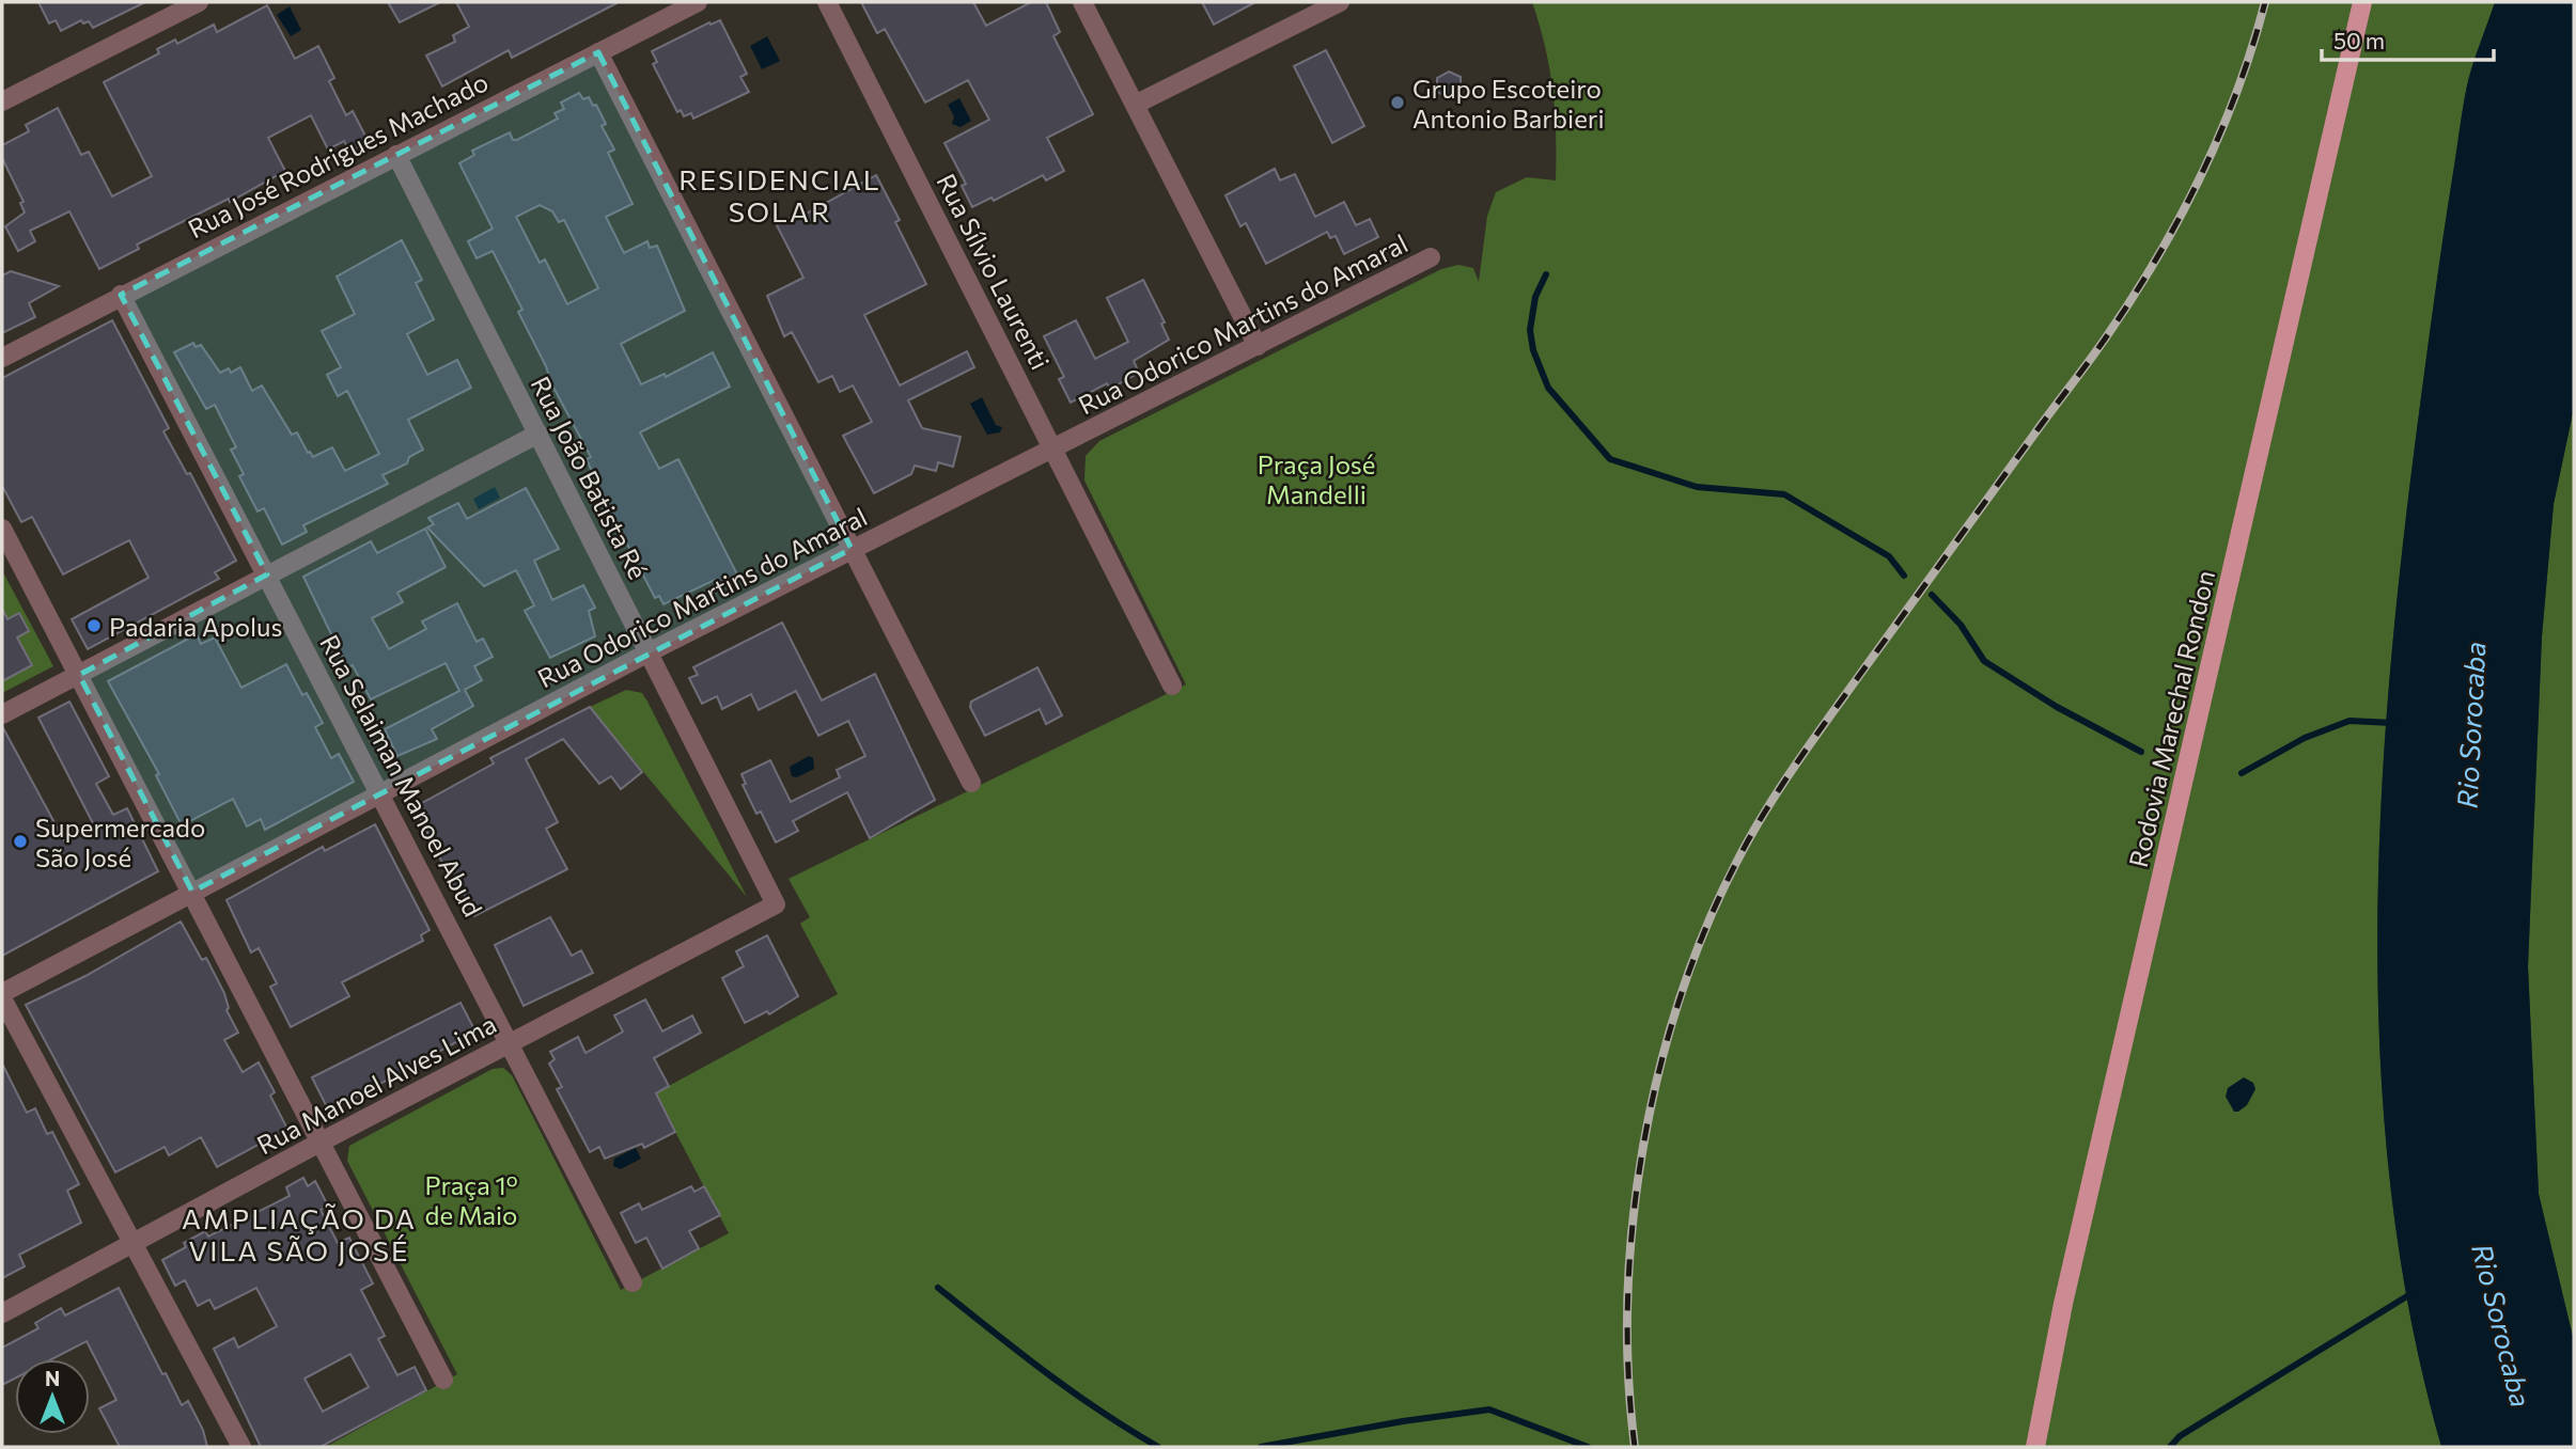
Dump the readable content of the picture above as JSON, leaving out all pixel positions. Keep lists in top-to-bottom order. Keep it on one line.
{"streets":{"main road":["Rodovia Marechal Rondon"],"street":["Rua José Rodrigues Machado","Rua Sílvio Laurenti","Rua Odorico Martins do Amaral","Rua João Batista Ré","Rua Selaiman Manoel Abud","Rua Manoel Alves Lima"]},"crossings":[["Rua José Rodrigues Machado","Rua João Batista Ré"],["Rua José Rodrigues Machado","Rua Selaiman Manoel Abud"],["Rua Sílvio Laurenti","Rua Odorico Martins do Amaral"],["Rua Odorico Martins do Amaral","Rua João Batista Ré"],["Rua Odorico Martins do Amaral","Rua Selaiman Manoel Abud"],["Rua João Batista Ré","Rua Manoel Alves Lima"],["Rua Selaiman Manoel Abud","Rua Manoel Alves Lima"]],"districts":["RESIDENCIAL SOLAR","AMPLIAÇÃO DA VILA SÃO JOSÉ"],"water":["Rio Sorocaba"],"parks":["Praça José Mandelli","Praça 1º de Maio"],"places":["Grupo Escoteiro Antonio Barbieri","Padaria Apolus","Supermercado São José"],"scale_bar":"50 m","north":"top"}
